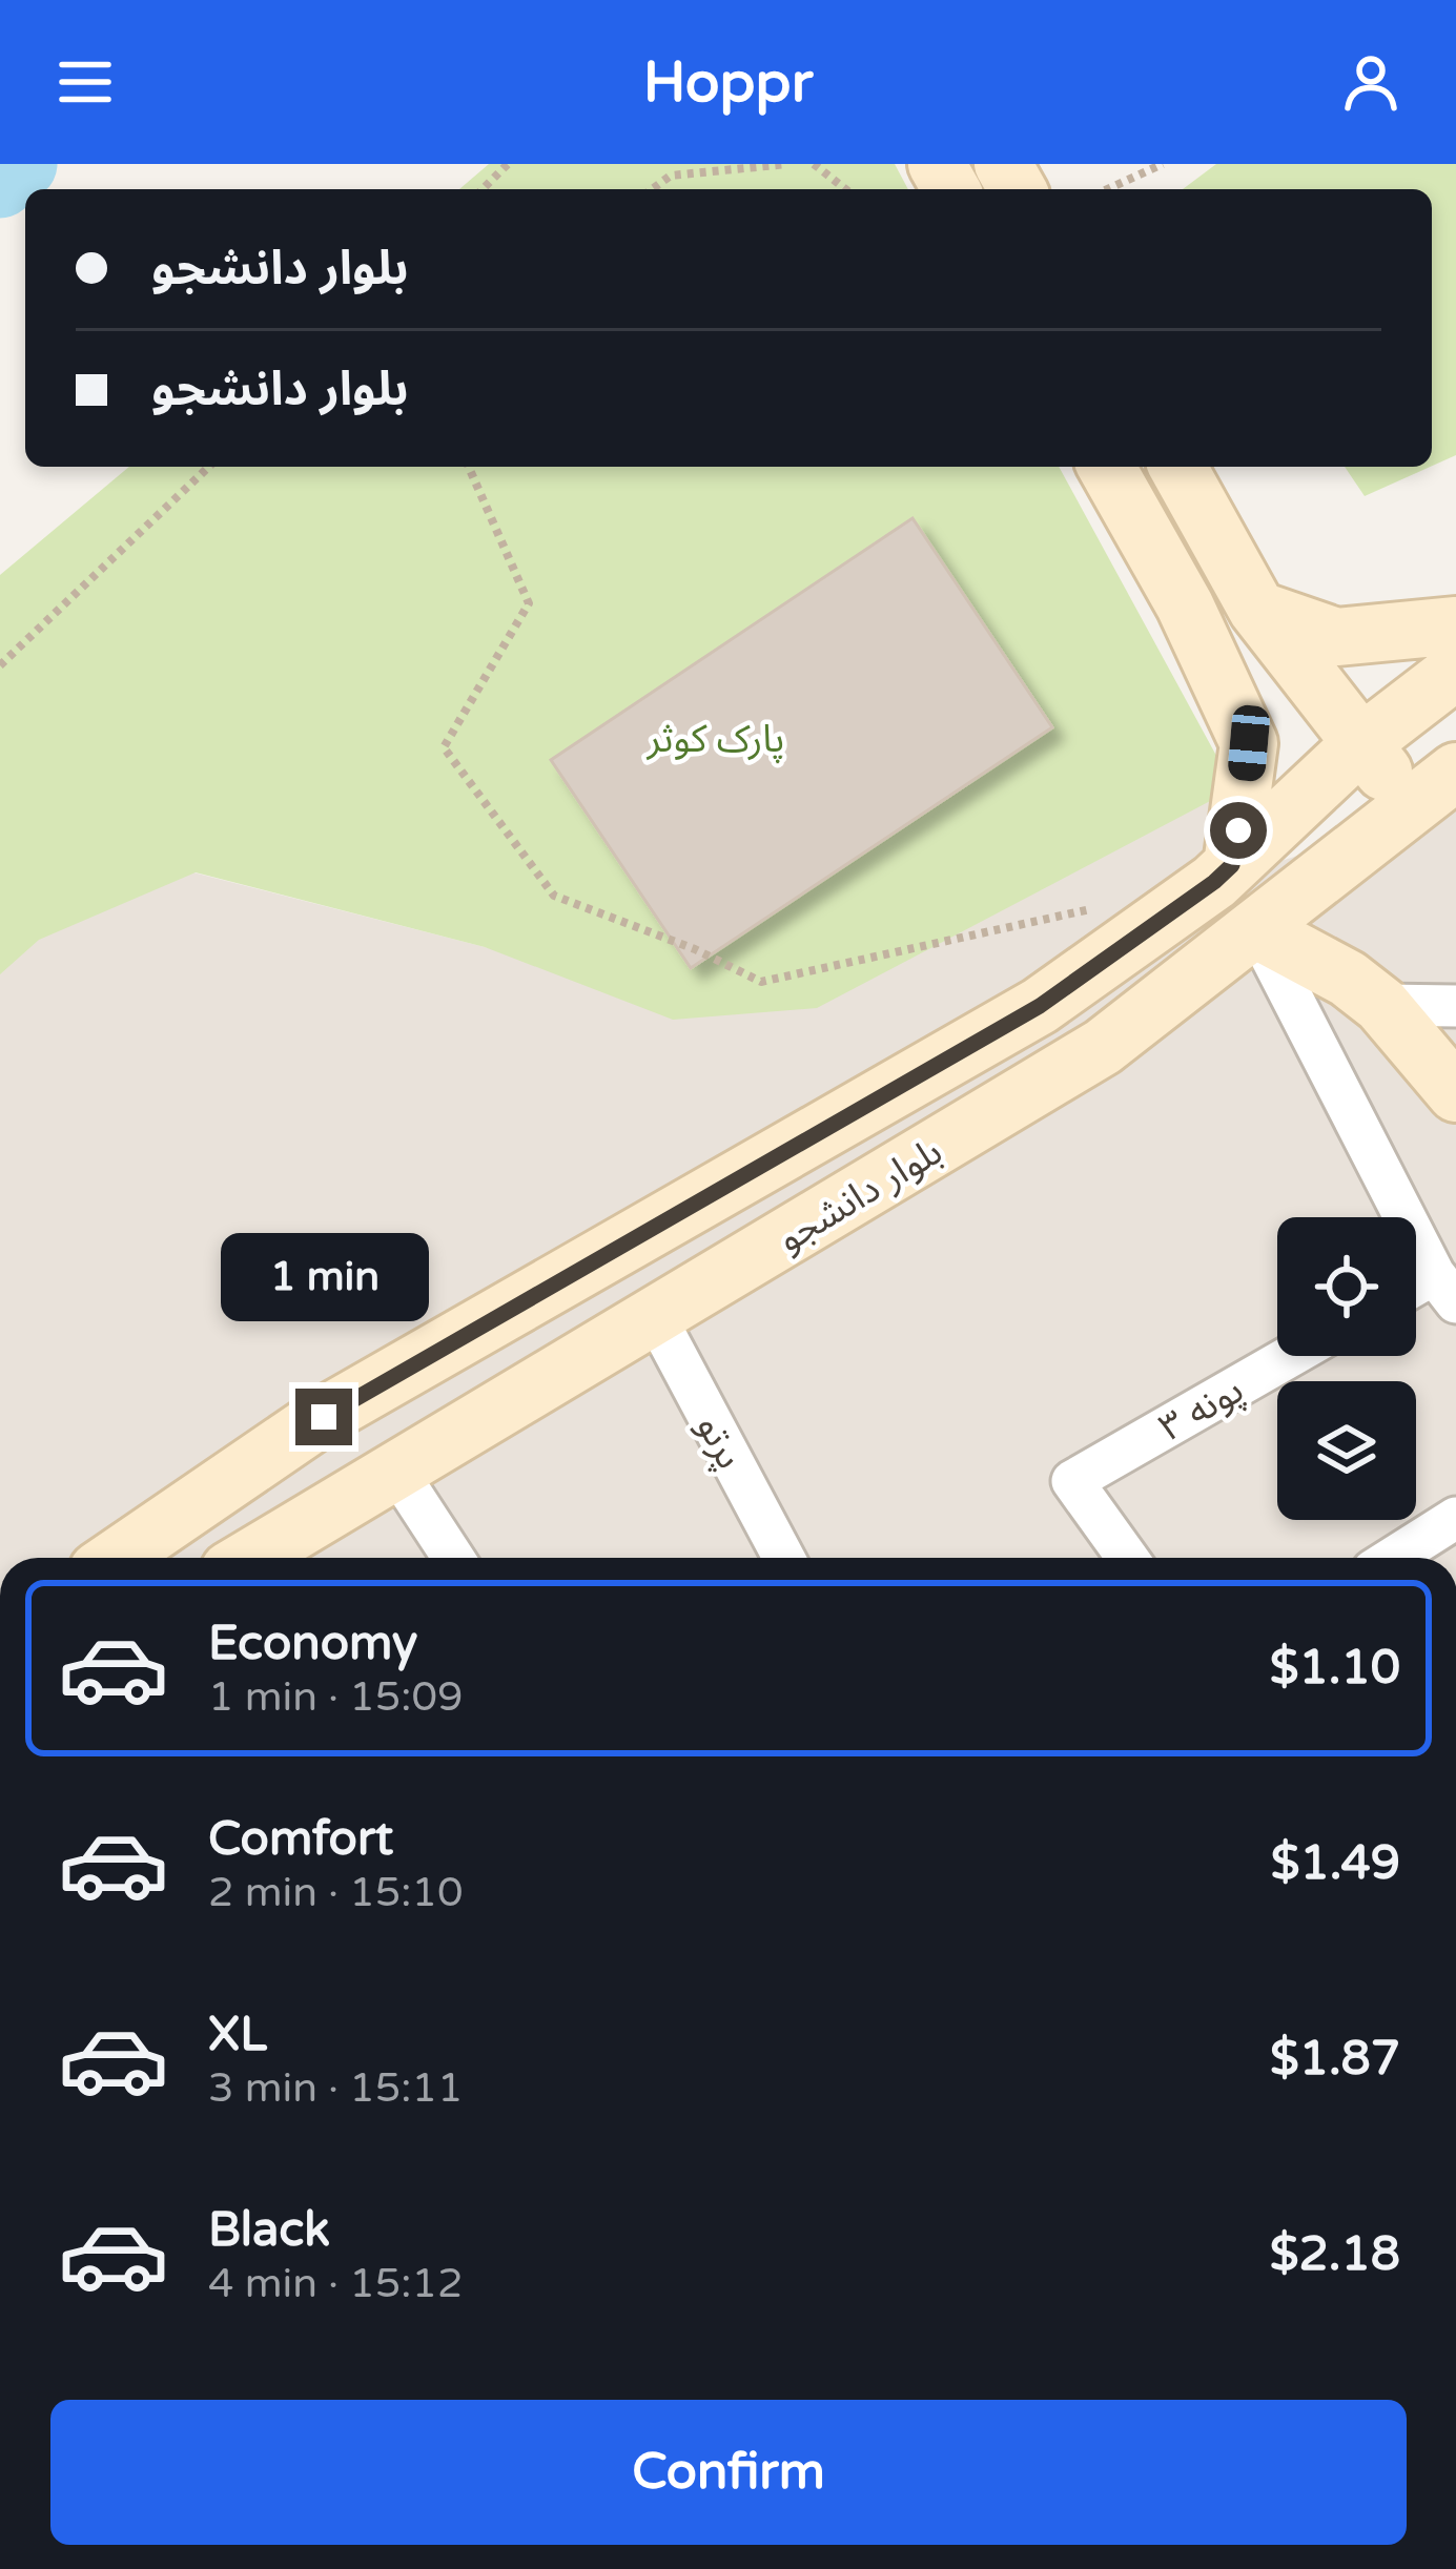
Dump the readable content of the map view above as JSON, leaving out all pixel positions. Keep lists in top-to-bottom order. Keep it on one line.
{"streets":{"main road":["بلوار دانشجو"],"street":["پونه ۳","پرتو"]},"crossings":[["بلوار دانشجو","پرتو"]],"parks":["پارک کوثر"],"page":{"header":"Hoppr","banner":["بلوار دانشجو","بلوار دانشجو"],"bubble":"1 min","list":[{"name":"Economy","note":"1 min · 15:09","value":"$1.10"},{"name":"Comfort","note":"2 min · 15:10","value":"$1.49"},{"name":"XL","note":"3 min · 15:11","value":"$1.87"},{"name":"Black","note":"4 min · 15:12","value":"$2.18"}],"buttons":"Confirm"}}
